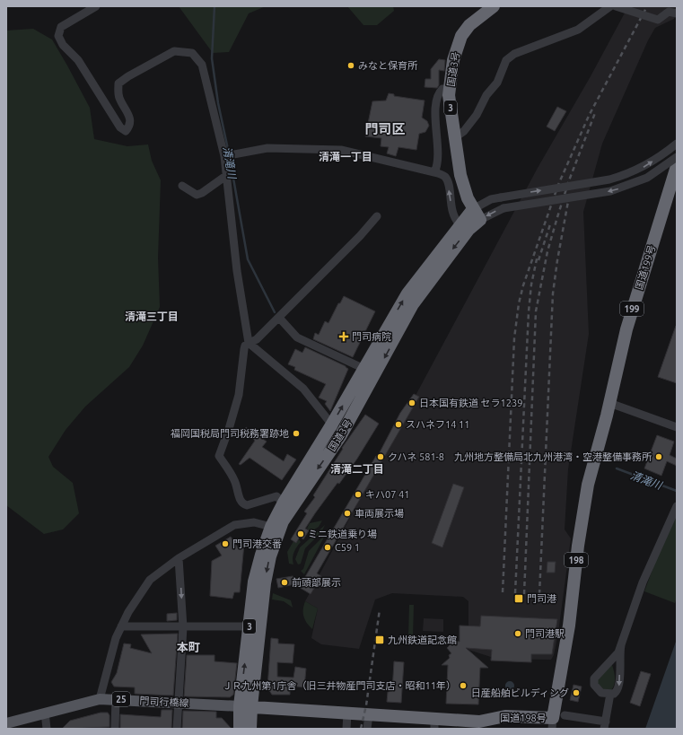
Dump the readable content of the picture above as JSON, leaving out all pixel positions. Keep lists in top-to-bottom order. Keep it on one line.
{"streets":{"highway":["国道3号","3","国道199号","199","198","国道198号"],"main road":["25","門司行橋線"]},"crossings":[["国道3号","門司行橋線"],["国道3号","国道198号"],["国道199号","国道198号"],["門司行橋線","国道198号"]],"districts":["門司区","清滝一丁目","清滝三丁目","清滝二丁目","本町"],"water":["清滝川"],"places":{"other":["みなと保育所","日本国有鉄道 セラ1239","スハネフ14 11","福岡国税局門司税務署跡地","クハネ 581-8","九州地方整備局北九州港湾・空港整備事務所","キハ07 41","車両展示場","ミニ鉄道乗り場","門司港交番","C59 1","前頭部展示","門司港駅","ＪＲ九州第1庁舎（旧三井物産門司支店・昭和11年）","日産船舶ビルディング"],"health":["門司病院"],"transit":["門司港","九州鉄道記念館"]}}
